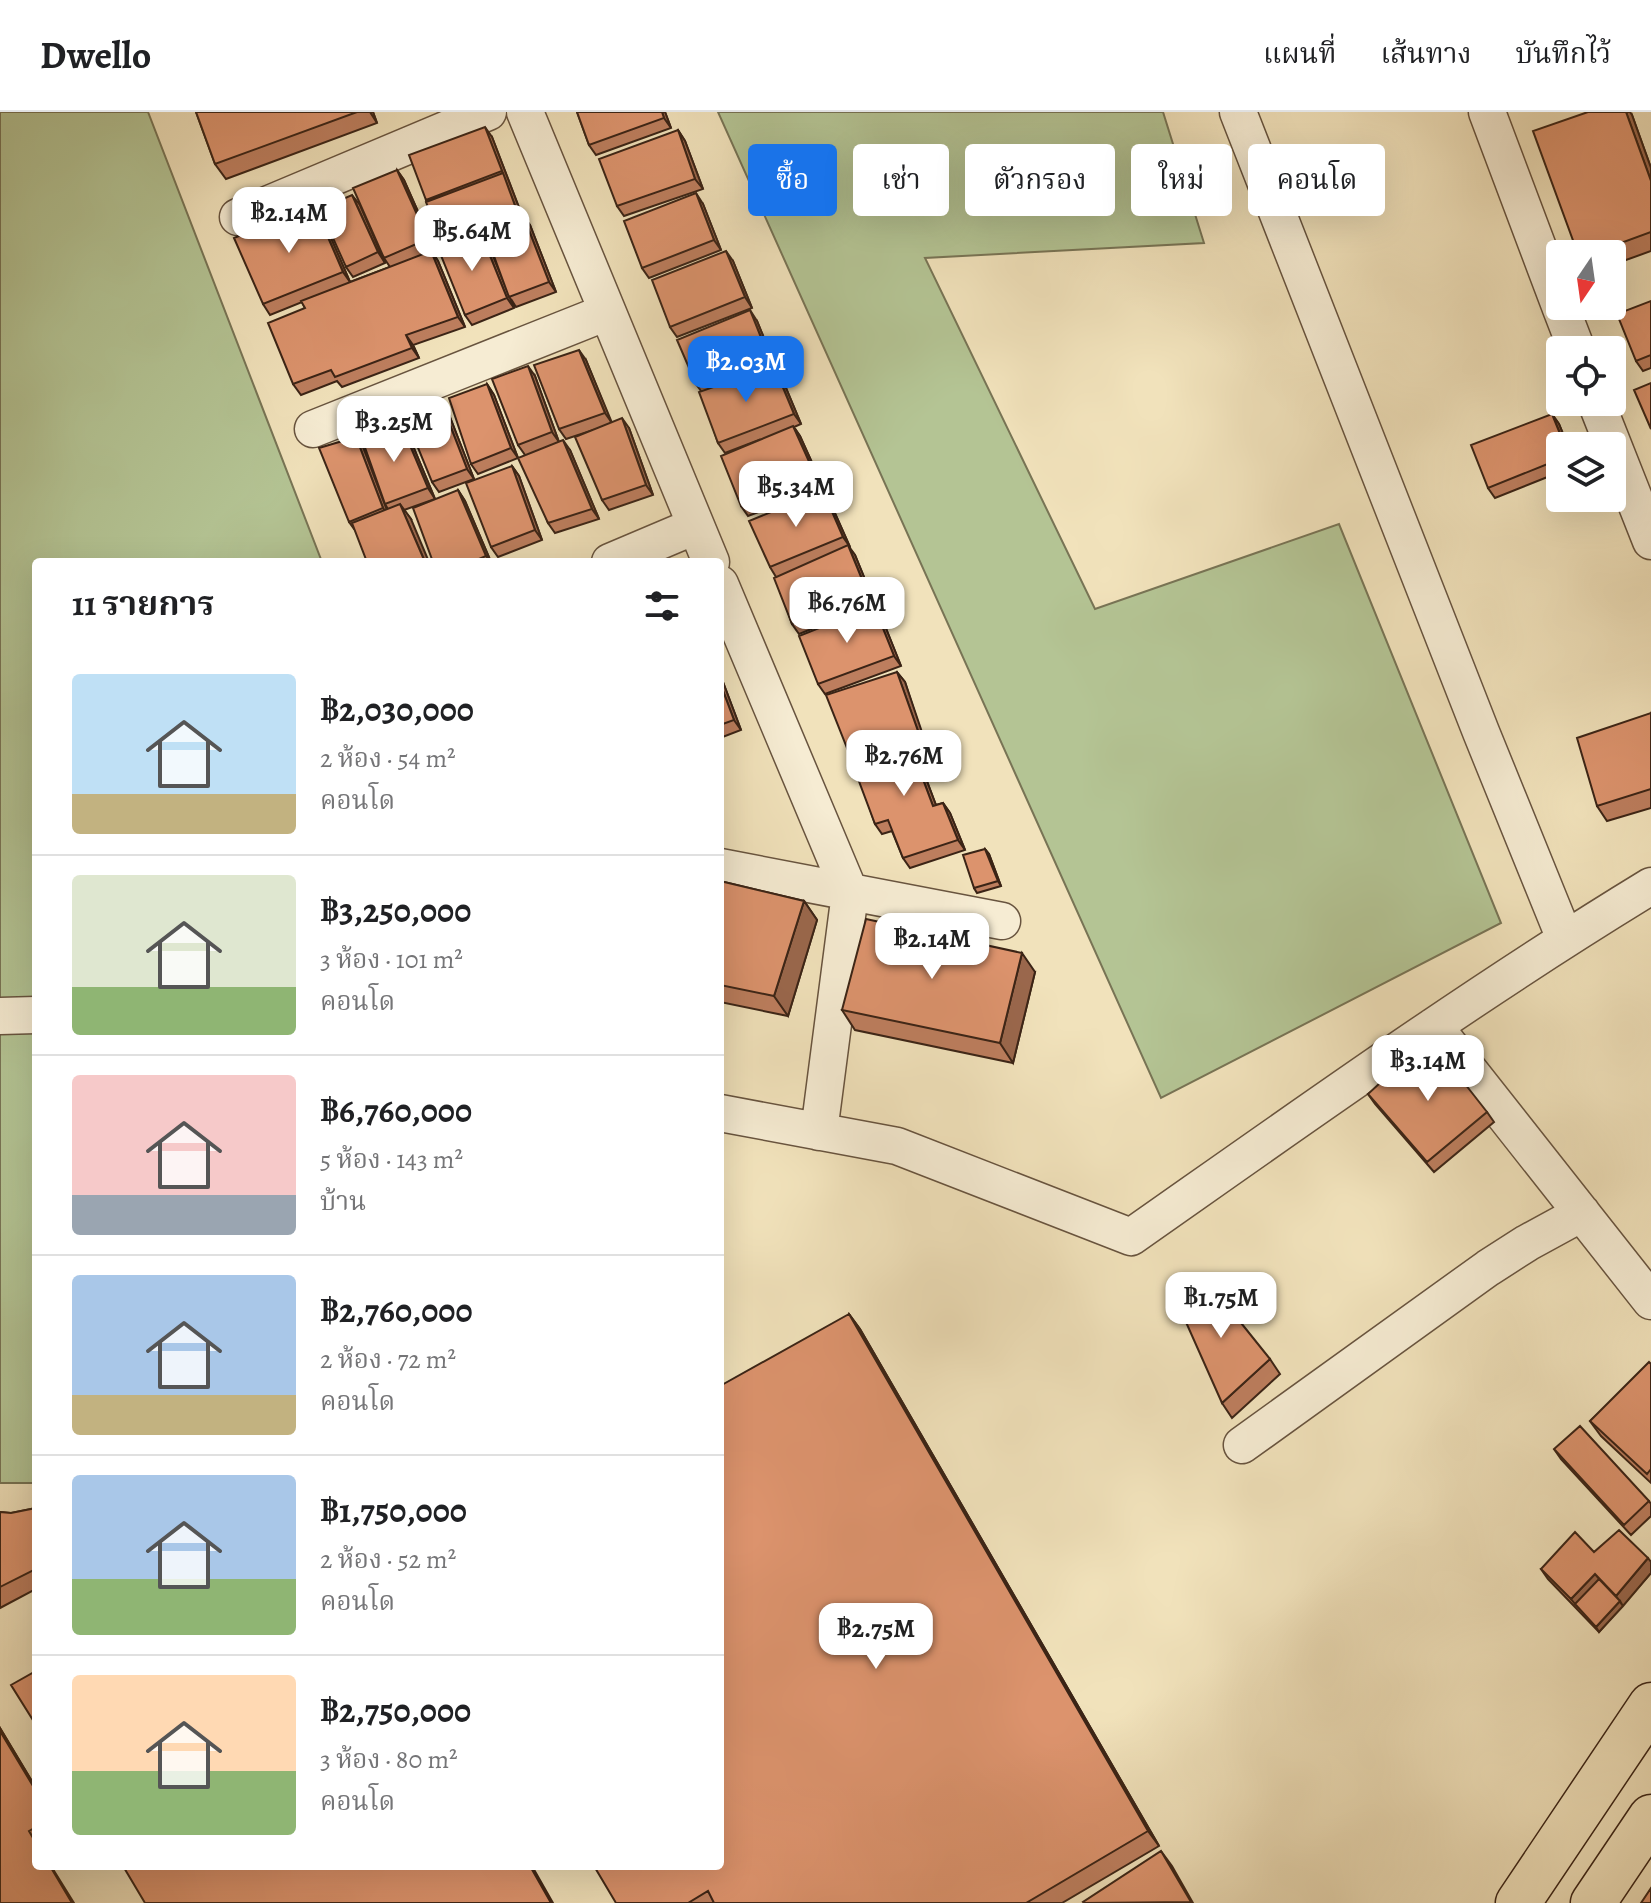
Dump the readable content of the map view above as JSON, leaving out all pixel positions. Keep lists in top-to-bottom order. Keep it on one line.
{"north":"bottom","page":{"header":"Dwello","nav":["แผนที่","เส้นทาง","บันทึกไว้"],"chip":["ซื้อ","เช่า","ตัวกรอง","ใหม่","คอนโด"],"price":["฿2.14M","฿5.64M","฿2.03M","฿3.25M","฿5.34M","฿6.76M","฿2.76M","฿2.14M","฿3.14M","฿1.75M","฿2.75M"],"heading":"11 รายการ","list":[{"name":"฿2,030,000","note":"2 ห้อง · 54 m² · คอนโด"},{"name":"฿3,250,000","note":"3 ห้อง · 101 m² · คอนโด"},{"name":"฿6,760,000","note":"5 ห้อง · 143 m² · บ้าน"},{"name":"฿2,760,000","note":"2 ห้อง · 72 m² · คอนโด"},{"name":"฿1,750,000","note":"2 ห้อง · 52 m² · คอนโด"},{"name":"฿2,750,000","note":"3 ห้อง · 80 m² · คอนโด"}]}}
